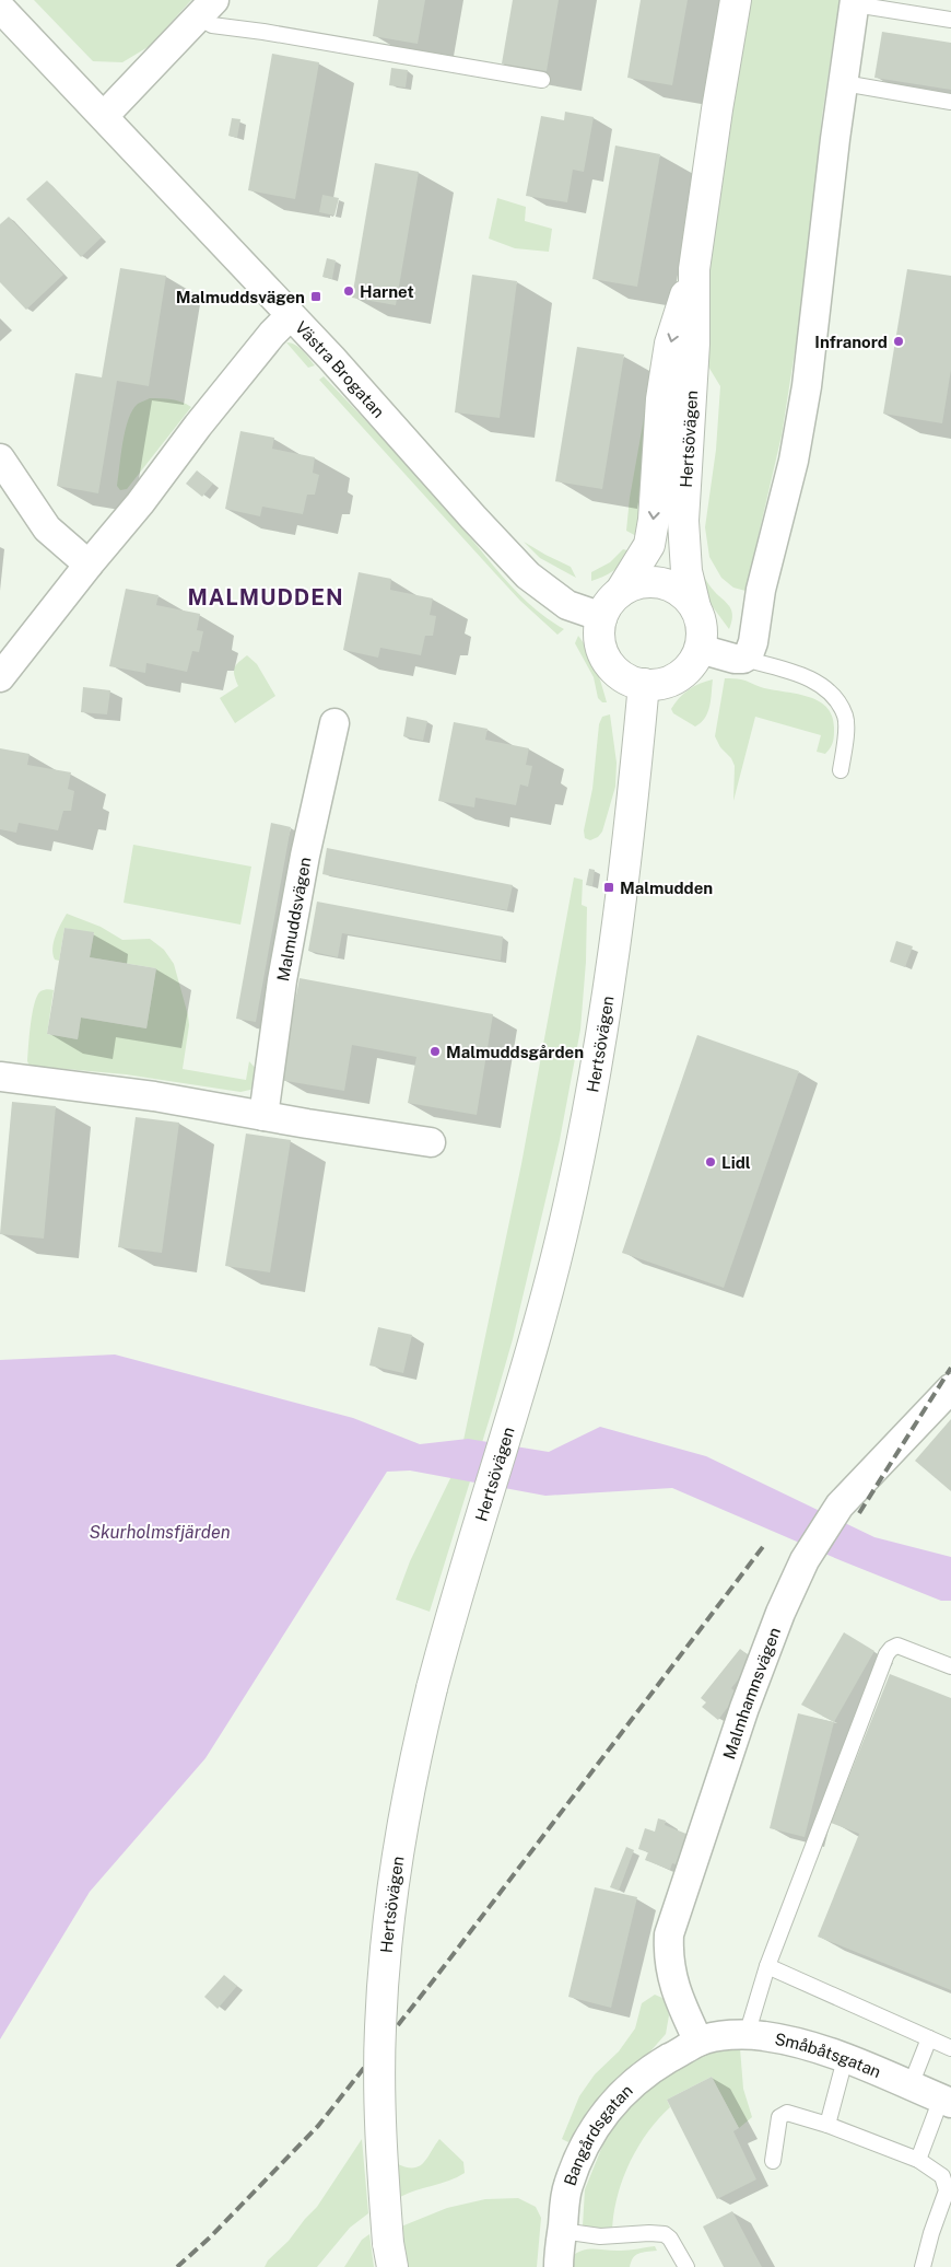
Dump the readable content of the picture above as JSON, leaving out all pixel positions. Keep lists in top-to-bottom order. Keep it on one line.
{"streets":{"main road":["Hertsövägen"],"street":["Västra Brogatan","Malmuddsvägen","Malmhamnsvägen","Småbåtsgatan","Bangårdsgatan"]},"crossings":[["Västra Brogatan","Hertsövägen"],["Malmhamnsvägen","Småbåtsgatan"],["Malmhamnsvägen","Bangårdsgatan"],["Småbåtsgatan","Bangårdsgatan"]],"districts":["MALMUDDEN"],"water":["Skurholmsfjärden"],"places":{"other":["Harnet","Infranord","Malmuddsgården","Lidl"],"transit":["Malmuddsvägen","Malmudden"]}}
